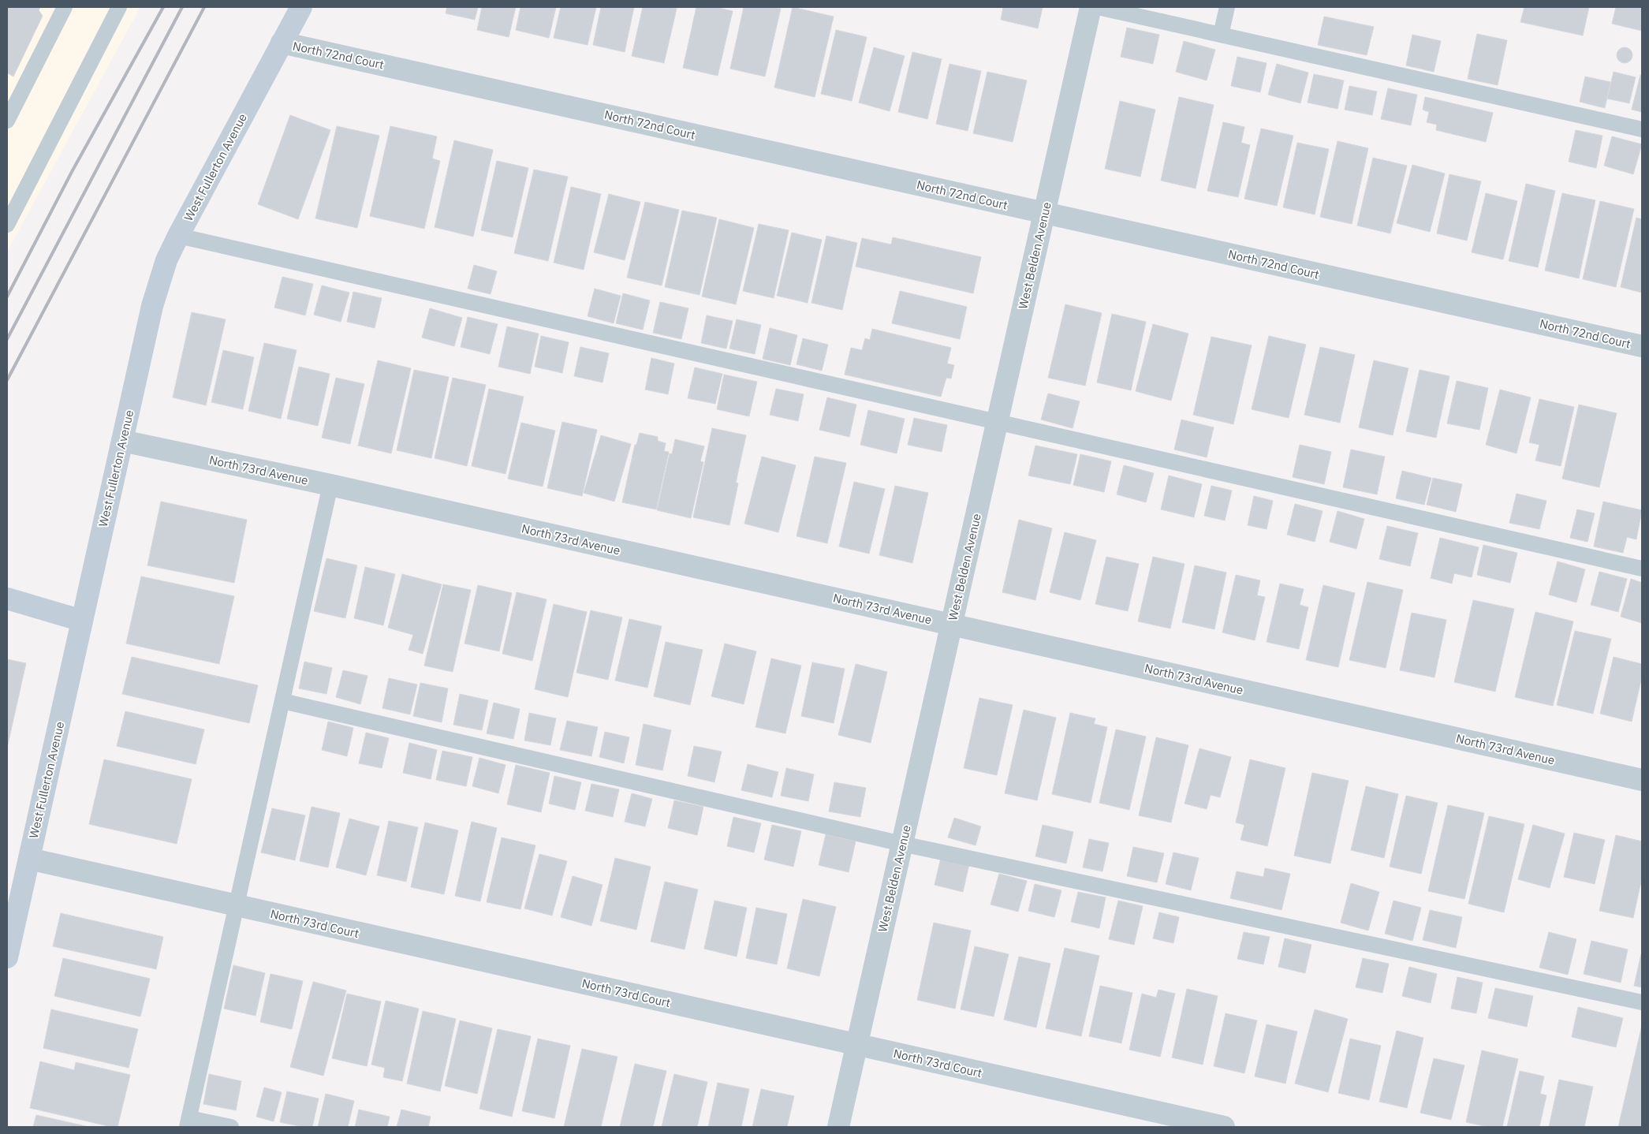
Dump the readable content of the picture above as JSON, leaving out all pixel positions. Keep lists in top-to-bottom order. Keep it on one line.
{"streets":{"street":["North 72nd Court","West Fullerton Avenue","West Belden Avenue","North 73rd Avenue","North 73rd Court"]},"crossings":[["North 72nd Court","West Fullerton Avenue"],["North 72nd Court","West Belden Avenue"],["West Fullerton Avenue","North 73rd Avenue"],["West Fullerton Avenue","North 73rd Court"],["West Belden Avenue","North 73rd Avenue"],["West Belden Avenue","North 73rd Court"]]}
